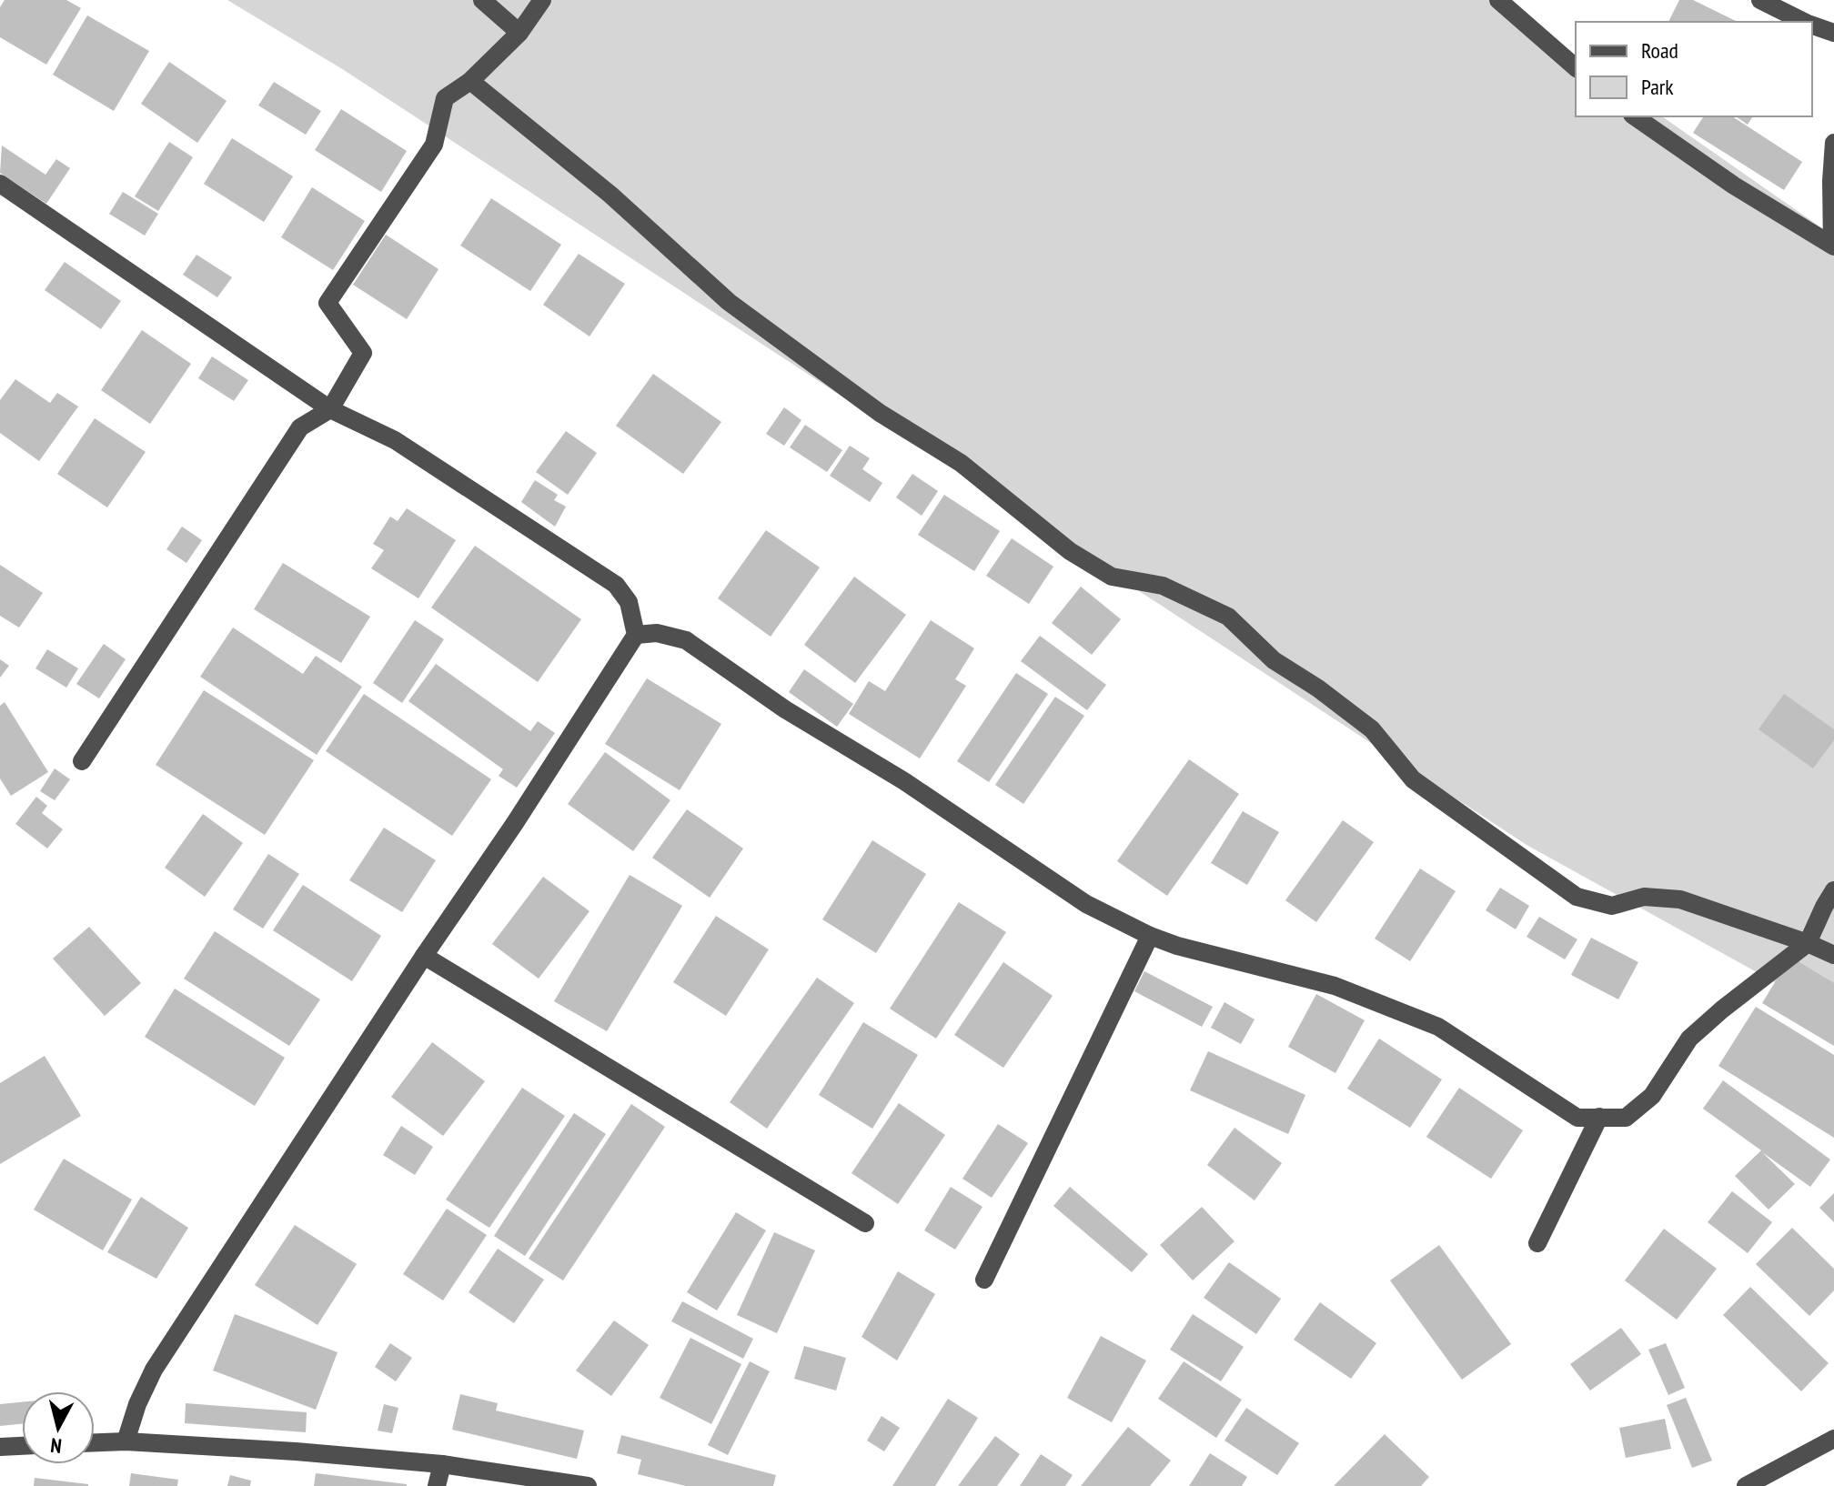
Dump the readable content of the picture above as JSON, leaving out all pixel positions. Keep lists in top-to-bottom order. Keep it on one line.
{"legend":["Road","Park"],"north":"bottom"}
